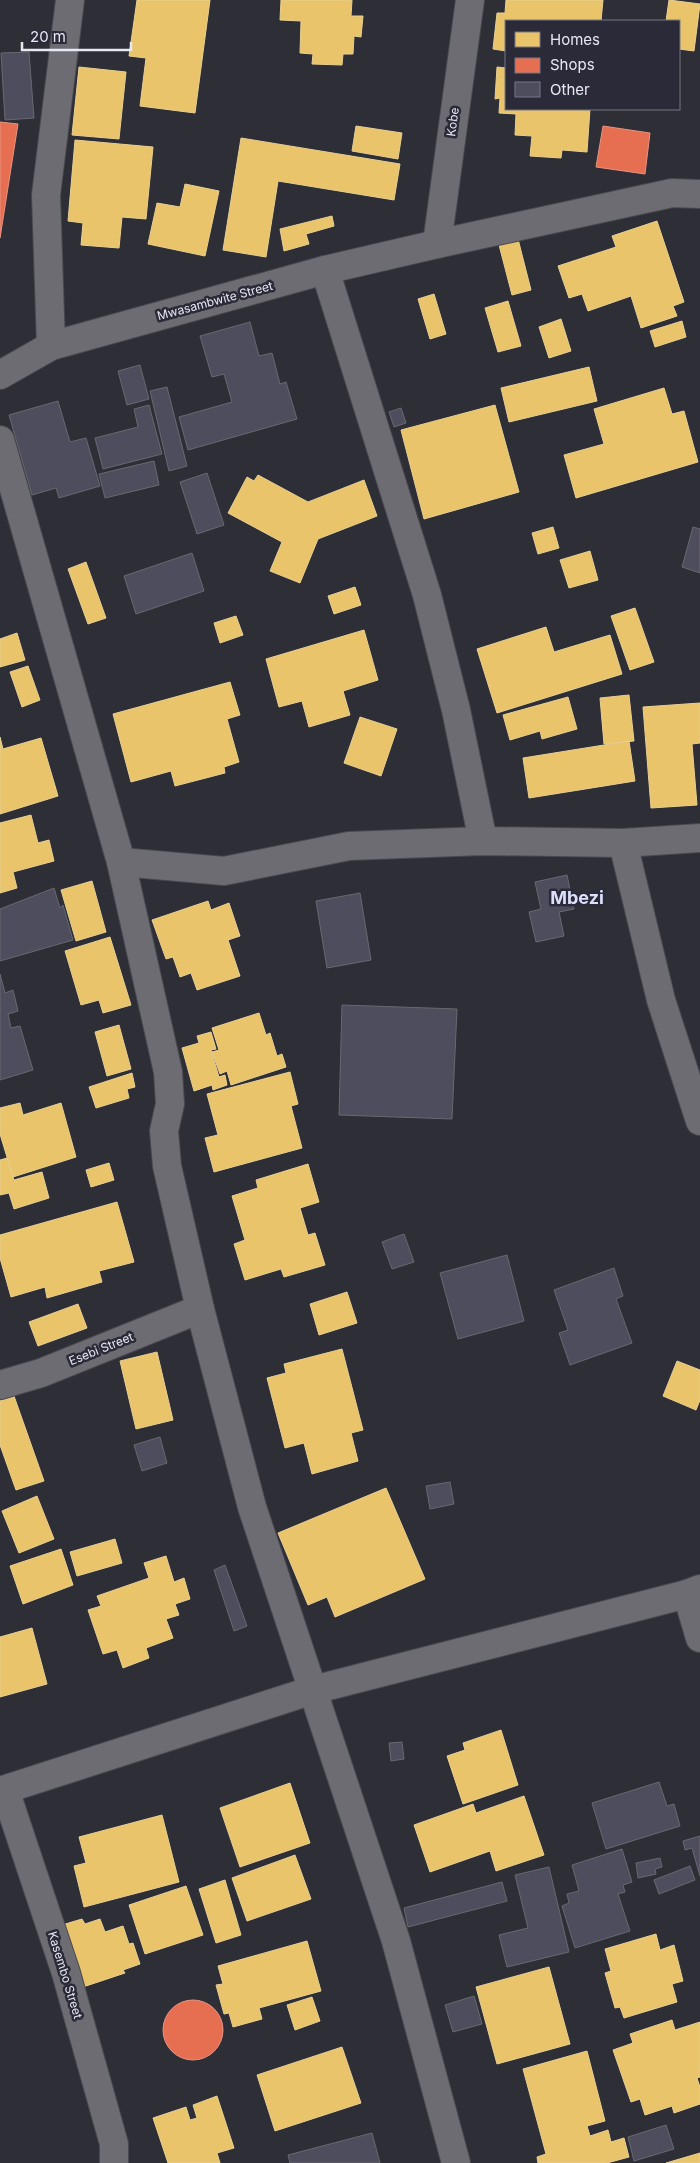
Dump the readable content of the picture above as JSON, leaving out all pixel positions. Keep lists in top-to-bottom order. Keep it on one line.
{"streets":{"street":["Kobe","Mwasambwite Street","Esebi Street","Kasembo Street"]},"crossings":[["Kobe","Mwasambwite Street"]],"districts":["Mbezi"],"legend":["Homes","Shops","Other"],"scale_bar":"20 m"}
